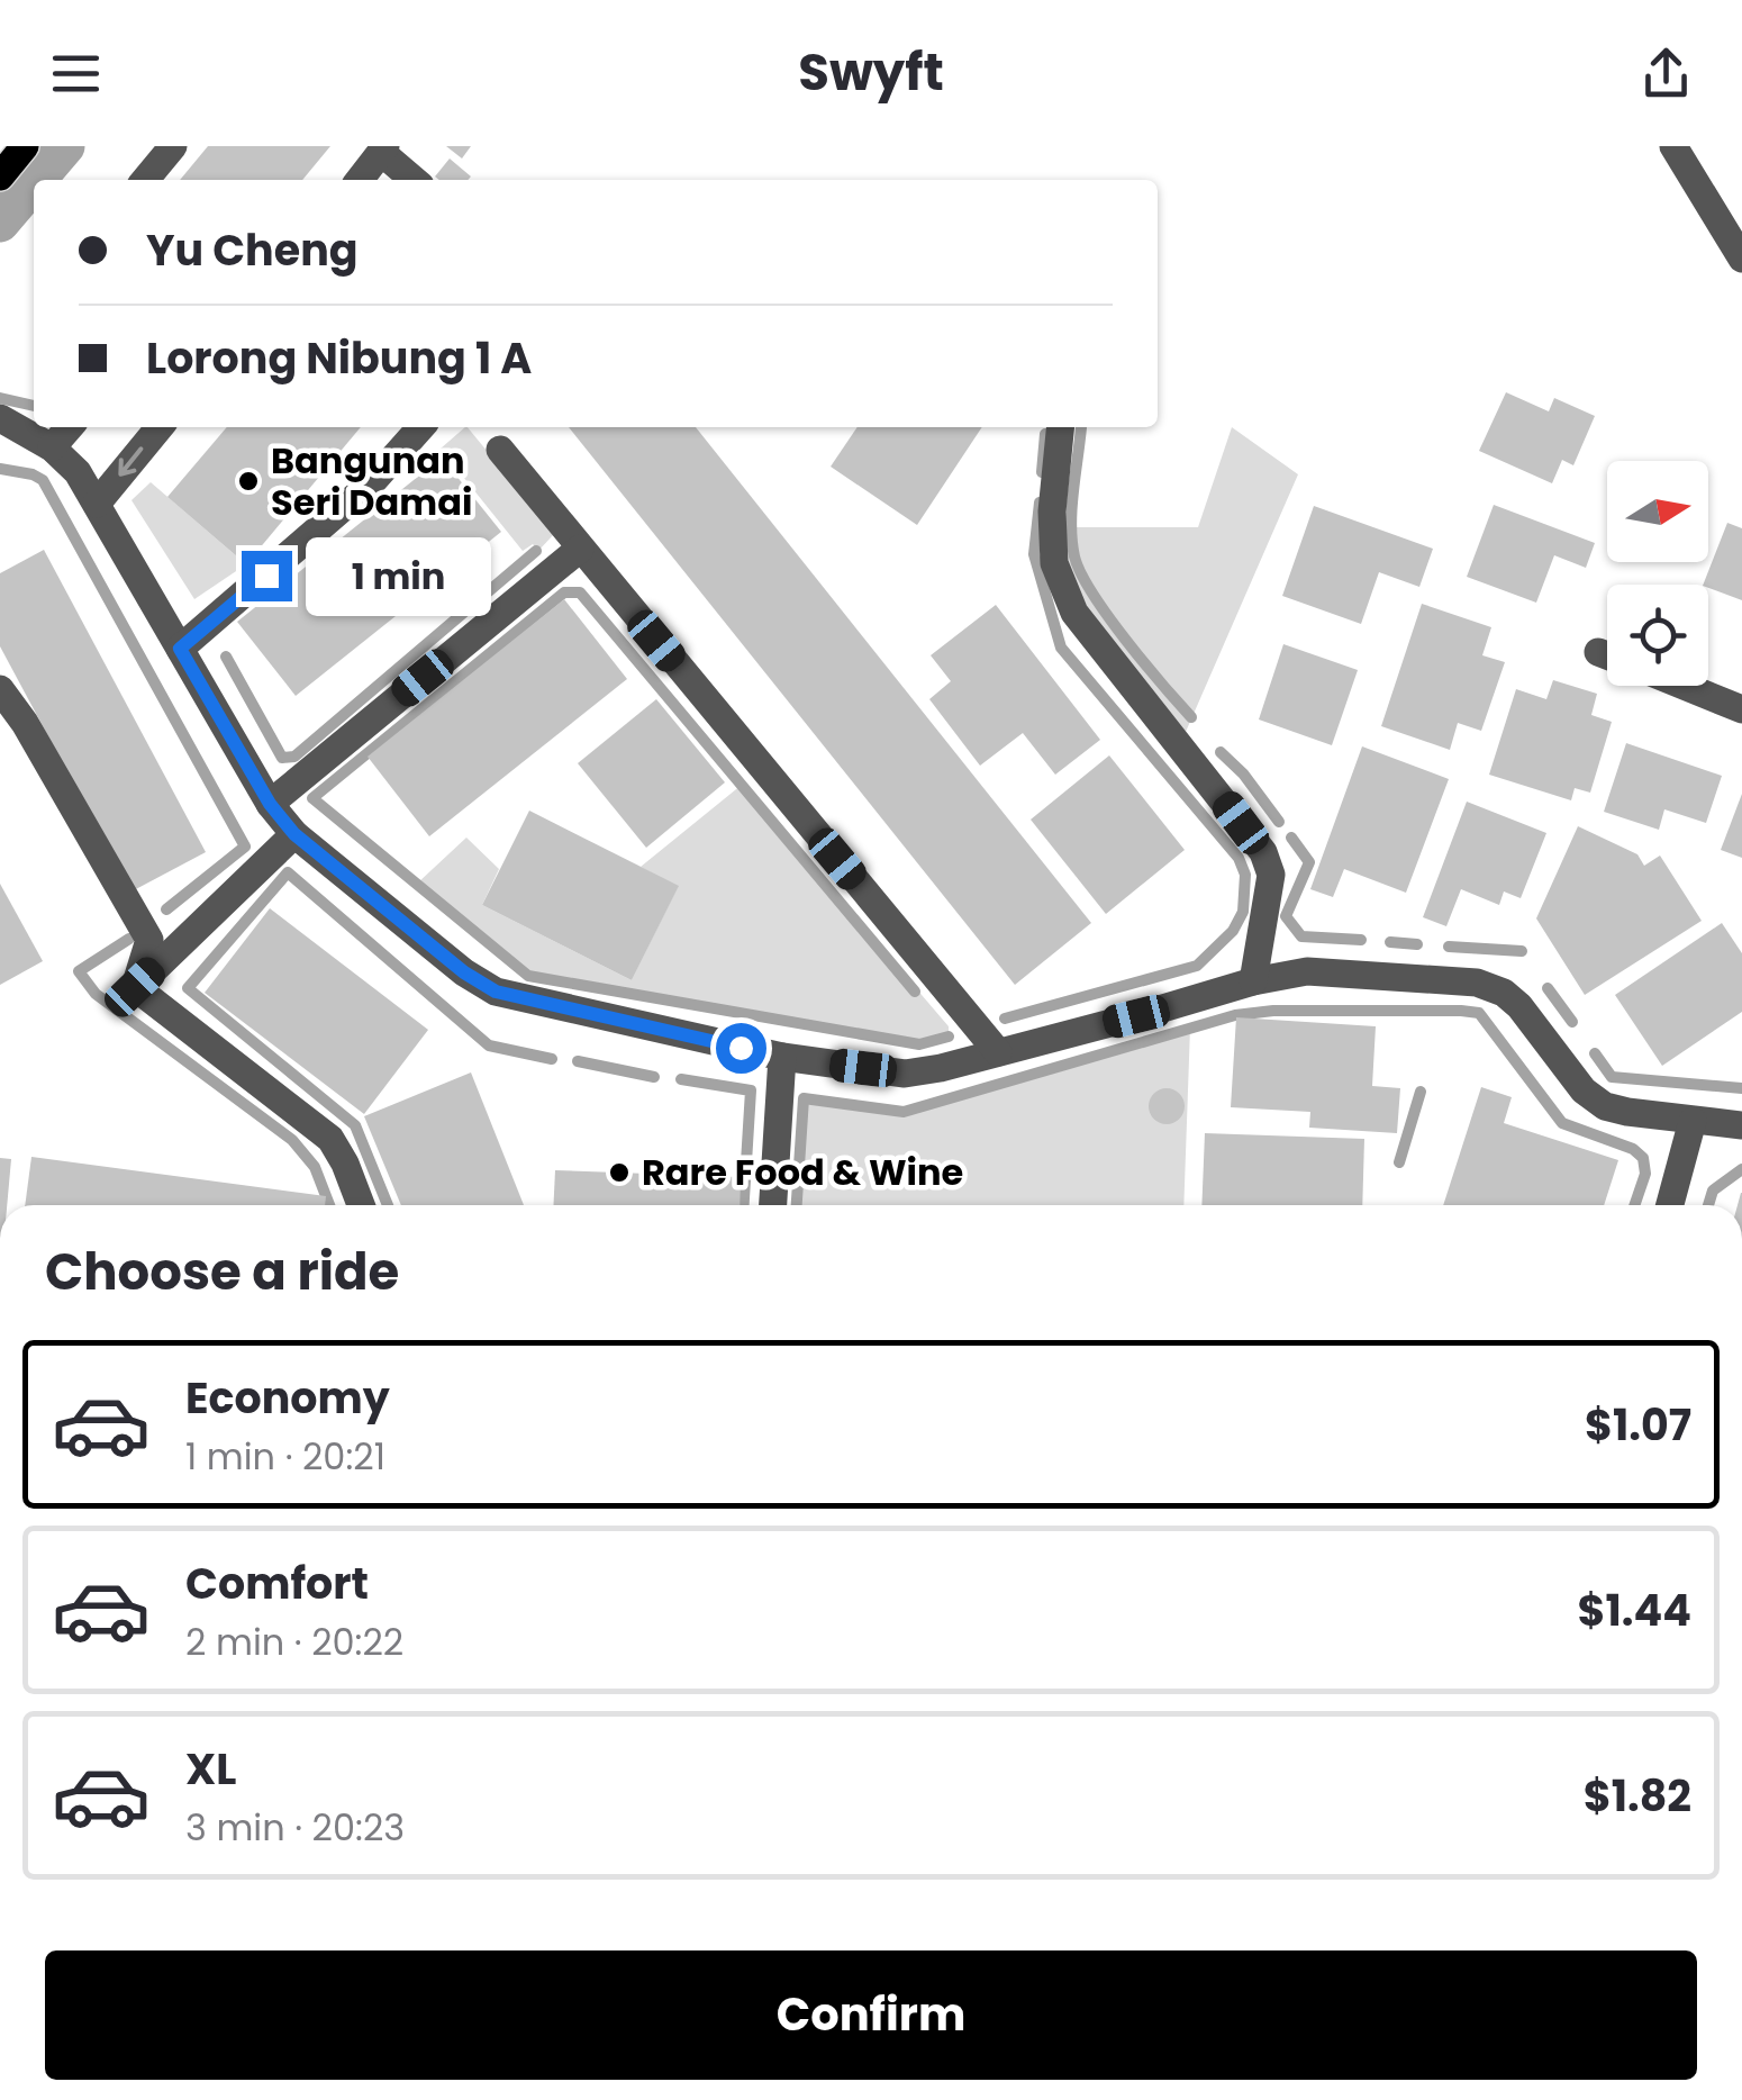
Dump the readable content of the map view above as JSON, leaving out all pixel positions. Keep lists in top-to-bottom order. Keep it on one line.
{"places":["Bangunan Seri Damai","Rare Food & Wine"],"north":"right","page":{"header":"Swyft","banner":["Yu Cheng","Lorong Nibung 1 A"],"bubble":"1 min","heading":"Choose a ride","list":[{"name":"Economy","note":"1 min · 20:21","value":"$1.07"},{"name":"Comfort","note":"2 min · 20:22","value":"$1.44"},{"name":"XL","note":"3 min · 20:23","value":"$1.82"}],"buttons":"Confirm"}}
